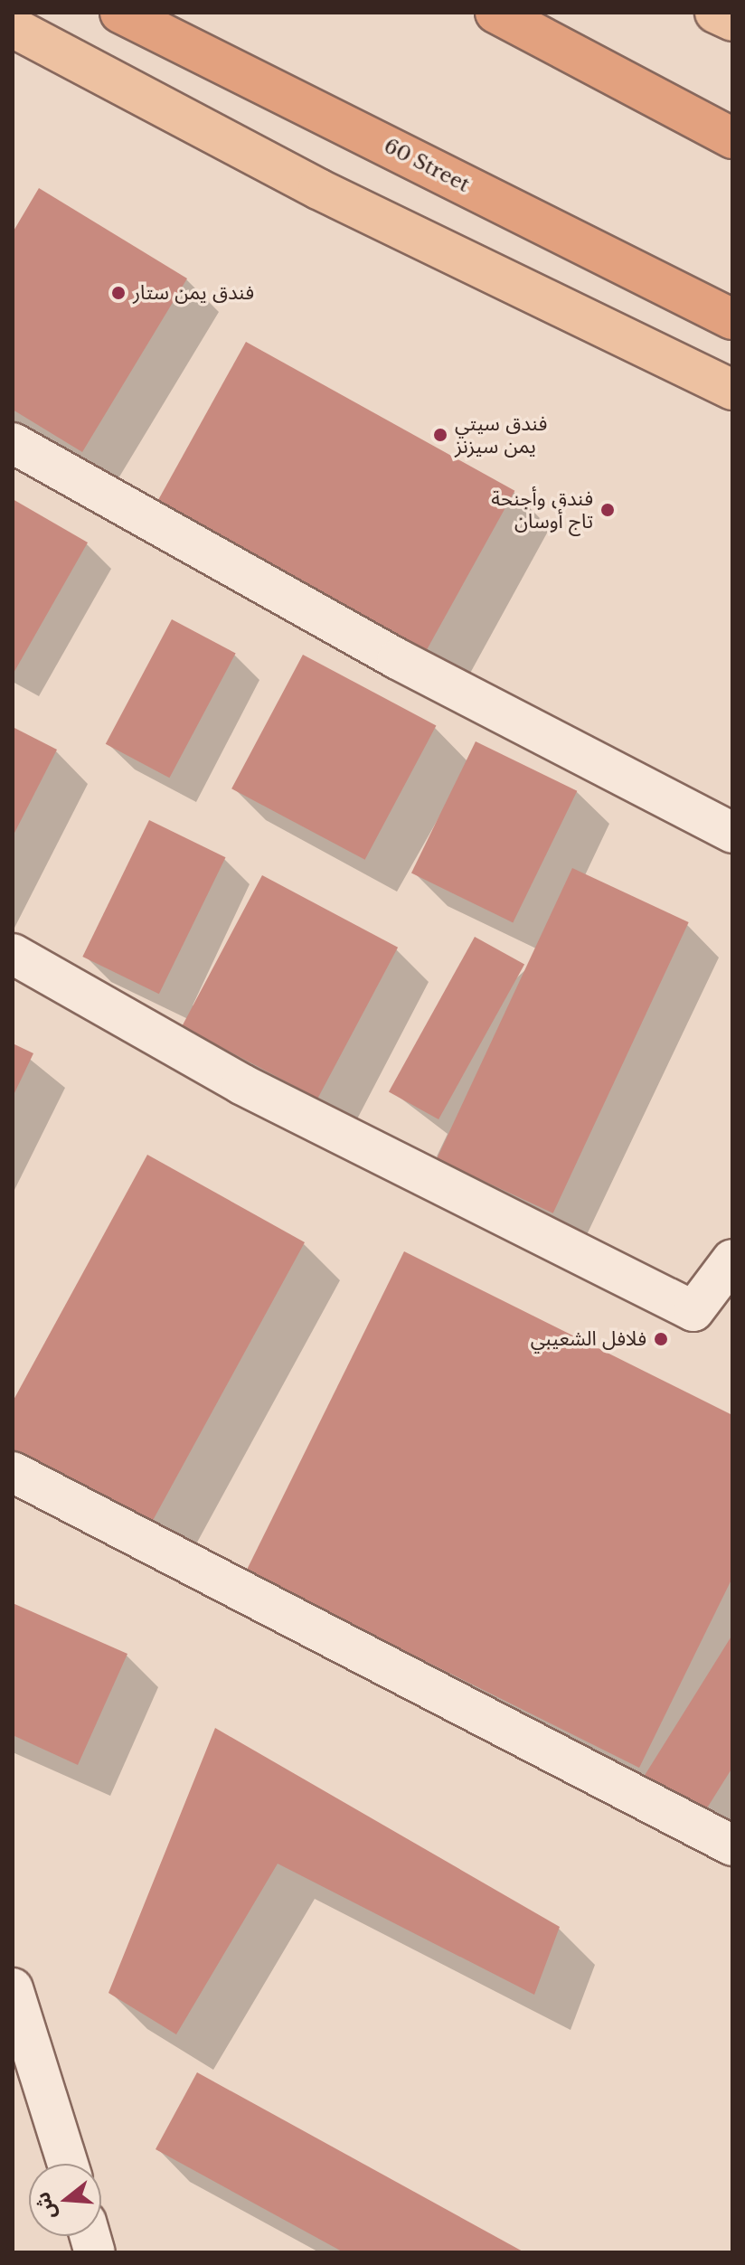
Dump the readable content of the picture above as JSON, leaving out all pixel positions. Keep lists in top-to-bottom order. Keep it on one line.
{"streets":{"highway":["60 Street"]},"places":["فندق يمن ستار","فندق سيتي يمن سيزنز","فندق وأجنحة تاج أوسان","فلافل الشعيبي"],"north":"left"}
